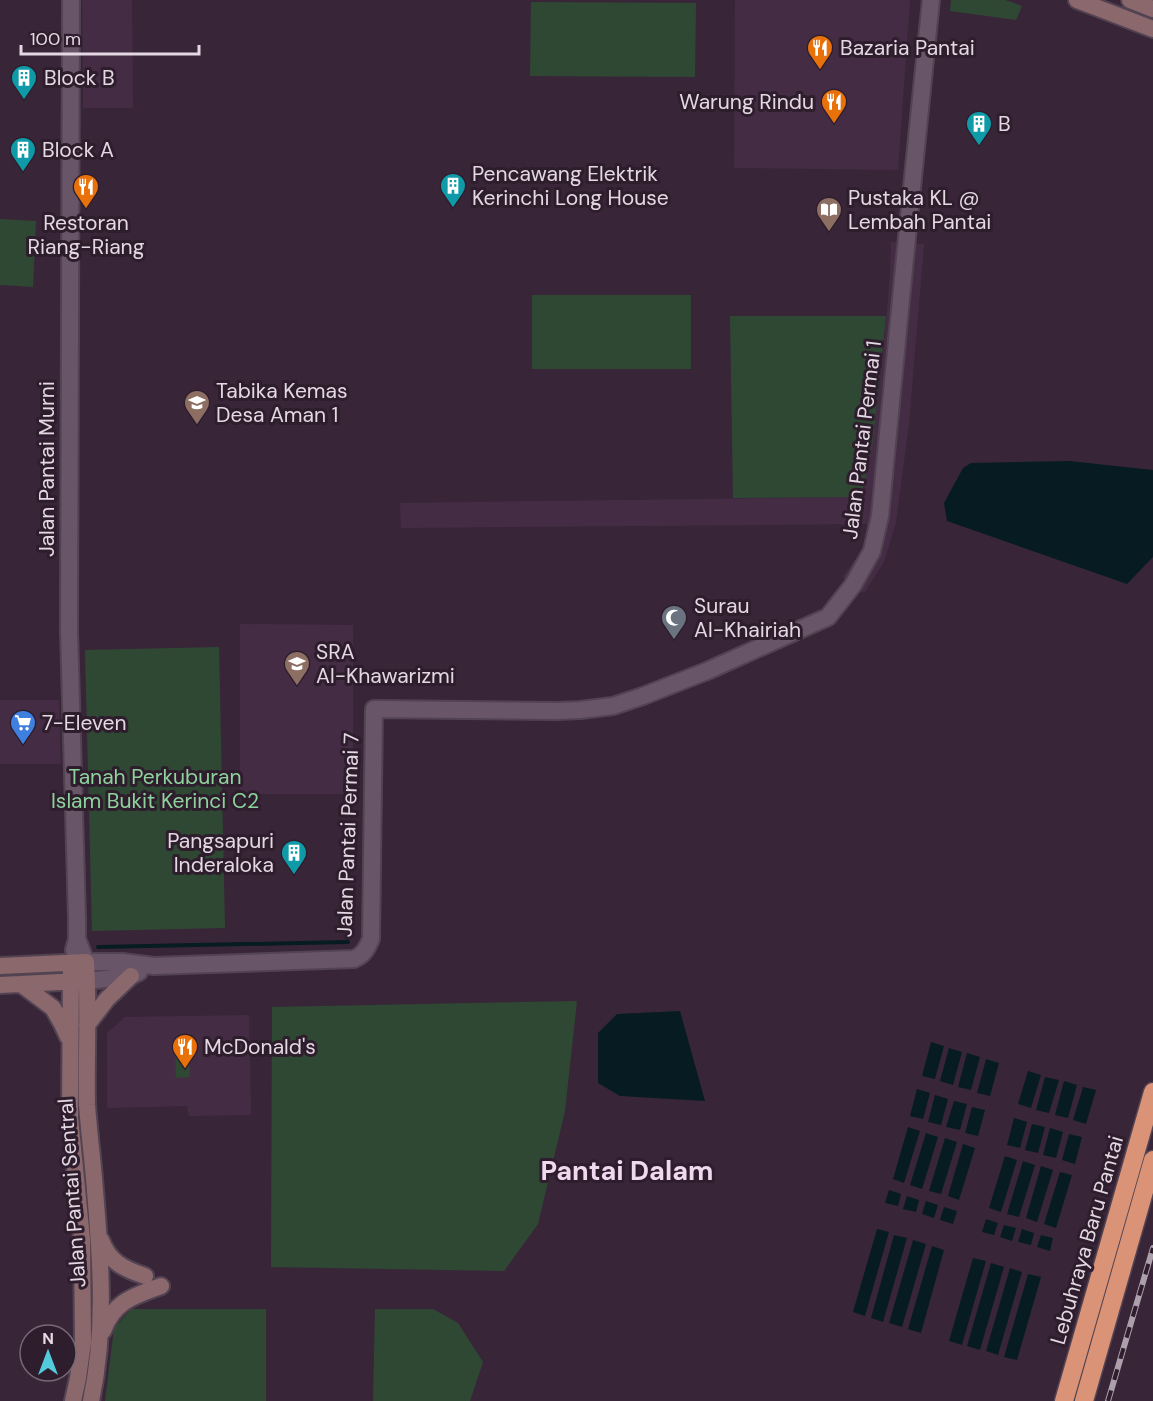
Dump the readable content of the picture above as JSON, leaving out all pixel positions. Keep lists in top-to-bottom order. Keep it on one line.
{"streets":{"highway":["Lebuhraya Baru Pantai"],"main road":["Jalan Pantai Sentral"],"street":["Jalan Pantai Permai 1","Jalan Pantai Murni","Jalan Pantai Permai 7"]},"crossings":[["Jalan Pantai Permai 1","Jalan Pantai Permai 7"]],"districts":["Pantai Dalam"],"parks":["Tanah Perkuburan Islam Bukit Kerinci C2"],"places":{"restaurant":["Bazaria Pantai","Warung Rindu","Restoran Riang-Riang","McDonald's"],"building":["Block B","B","Block A","Pencawang Elektrik Kerinchi Long House","Pangsapuri Inderaloka"],"library":["Pustaka KL @ Lembah Pantai"],"school or university":["Tabika Kemas Desa Aman 1","SRA Al-Khawarizmi"],"mosque":["Surau Al-Khairiah"],"supermarket":["7-Eleven"]},"scale_bar":"100 m","north":"top"}
